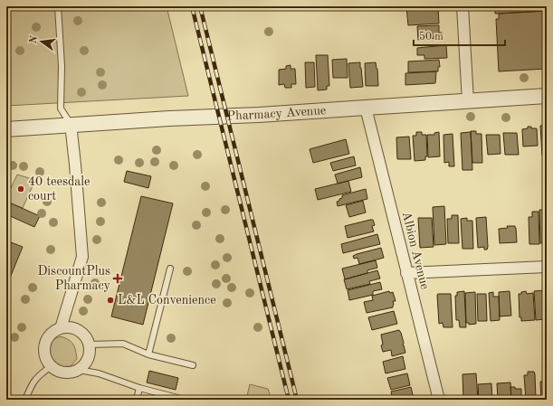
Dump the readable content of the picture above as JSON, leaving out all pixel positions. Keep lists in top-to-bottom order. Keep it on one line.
{"streets":{"street":["Pharmacy Avenue","Albion Avenue"]},"crossings":[["Pharmacy Avenue","Albion Avenue"]],"places":{"other":["40 teesdale court","L&L Convenience"],"health":["DiscountPlus Pharmacy"]},"scale_bar":"50 m","north":"left"}
